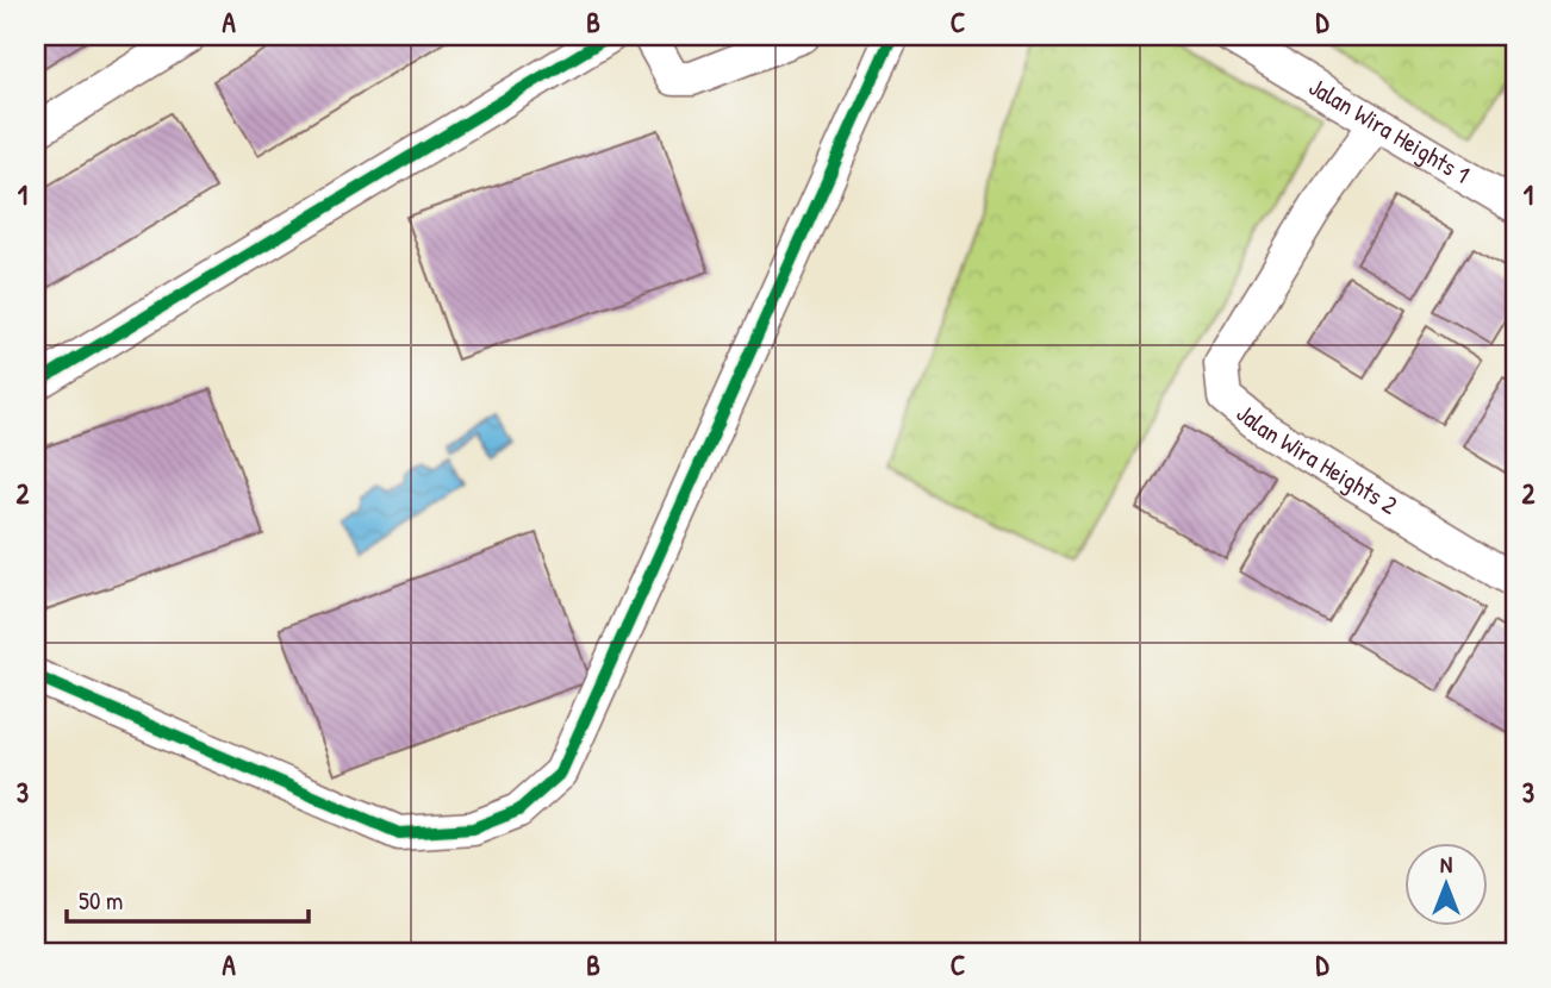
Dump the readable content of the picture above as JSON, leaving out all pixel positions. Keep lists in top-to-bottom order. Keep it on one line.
{"streets":{"street":["Jalan Wira Heights 1","Jalan Wira Heights 2"]},"crossings":[["Jalan Wira Heights 1","Jalan Wira Heights 2"]],"scale_bar":"50 m","north":"top","grid":{"columns":["A","B","C","D"],"rows":["1","2","3"]}}
